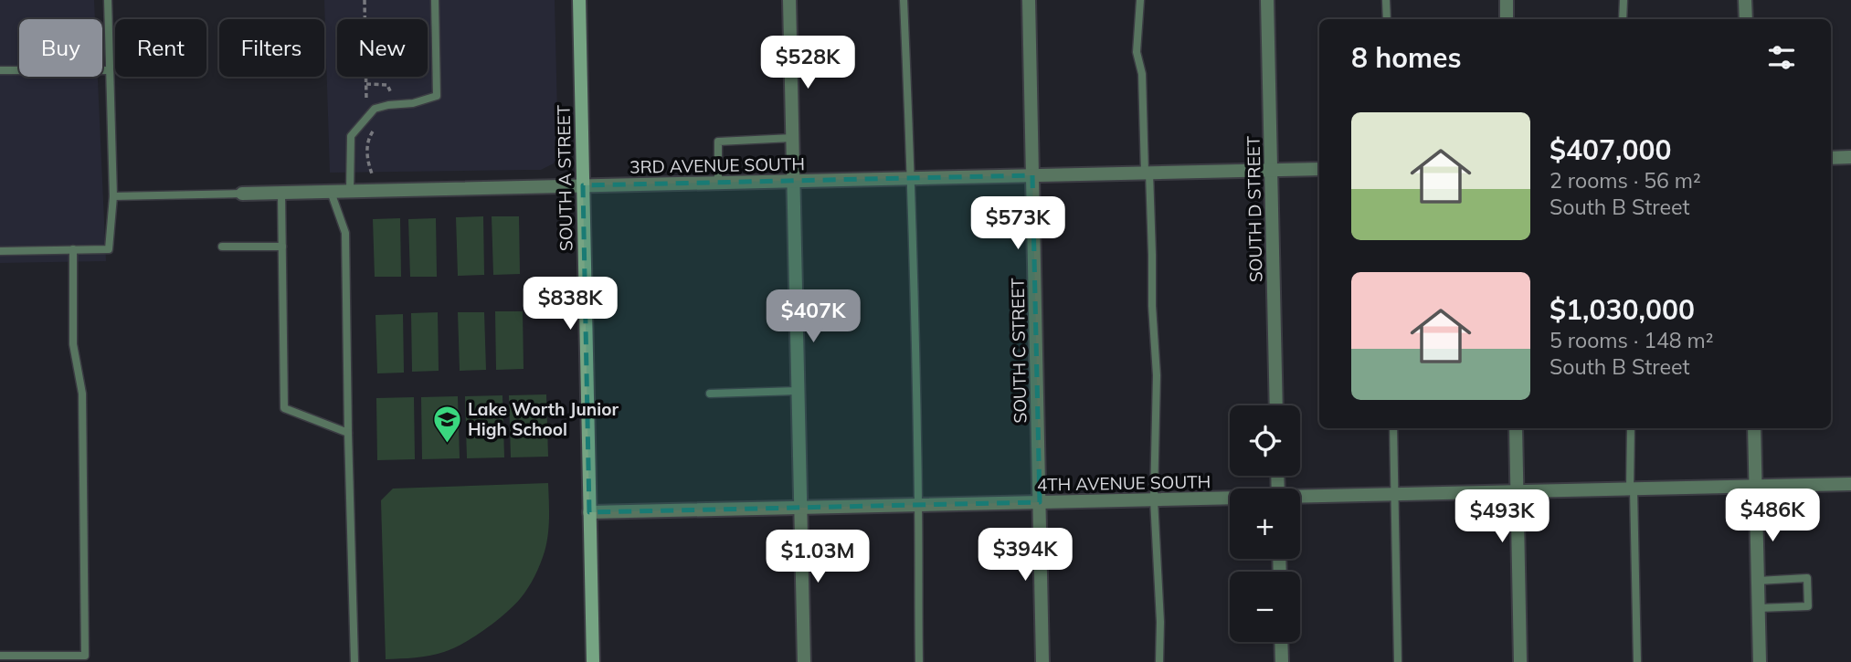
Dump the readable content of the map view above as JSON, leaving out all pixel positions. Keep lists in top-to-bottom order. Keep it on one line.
{"streets":{"street":["3RD AVENUE SOUTH","SOUTH A STREET","SOUTH D STREET","SOUTH C STREET","4TH AVENUE SOUTH"]},"crossings":[["3RD AVENUE SOUTH","SOUTH A STREET"],["3RD AVENUE SOUTH","SOUTH D STREET"],["3RD AVENUE SOUTH","SOUTH C STREET"],["SOUTH A STREET","4TH AVENUE SOUTH"],["SOUTH C STREET","4TH AVENUE SOUTH"]],"places":{"school or university":["Lake Worth Junior High School"]},"page":{"chip":["Buy","Rent","Filters","New"],"heading":"8 homes","price":["$528K","$573K","$838K","$407K","$486K","$493K","$394K","$1.03M"],"list":[{"name":"$407,000","note":"2 rooms · 56 m² · South B Street"},{"name":"$1,030,000","note":"5 rooms · 148 m² · South B Street"}],"map_buttons":["+","−"]}}
